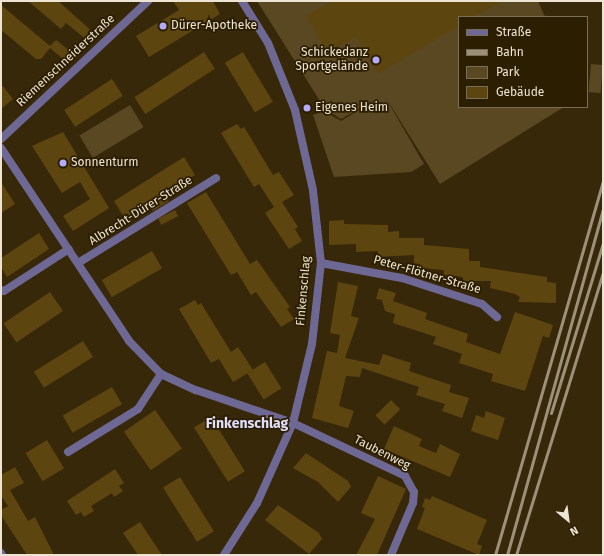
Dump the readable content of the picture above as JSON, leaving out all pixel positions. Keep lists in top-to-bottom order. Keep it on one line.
{"streets":{"street":["Riemenschneiderstraße","Albrecht-Dürer-Straße","Peter-Flötner-Straße","Finkenschlag","Taubenweg"]},"crossings":[["Peter-Flötner-Straße","Finkenschlag"],["Finkenschlag","Taubenweg"]],"districts":["Finkenschlag"],"places":["Dürer-Apotheke","Schickedanz Sportgelände","Eigenes Heim","Sonnenturm"],"legend":["Straße","Bahn","Park","Gebäude"],"north":"bottom right"}
